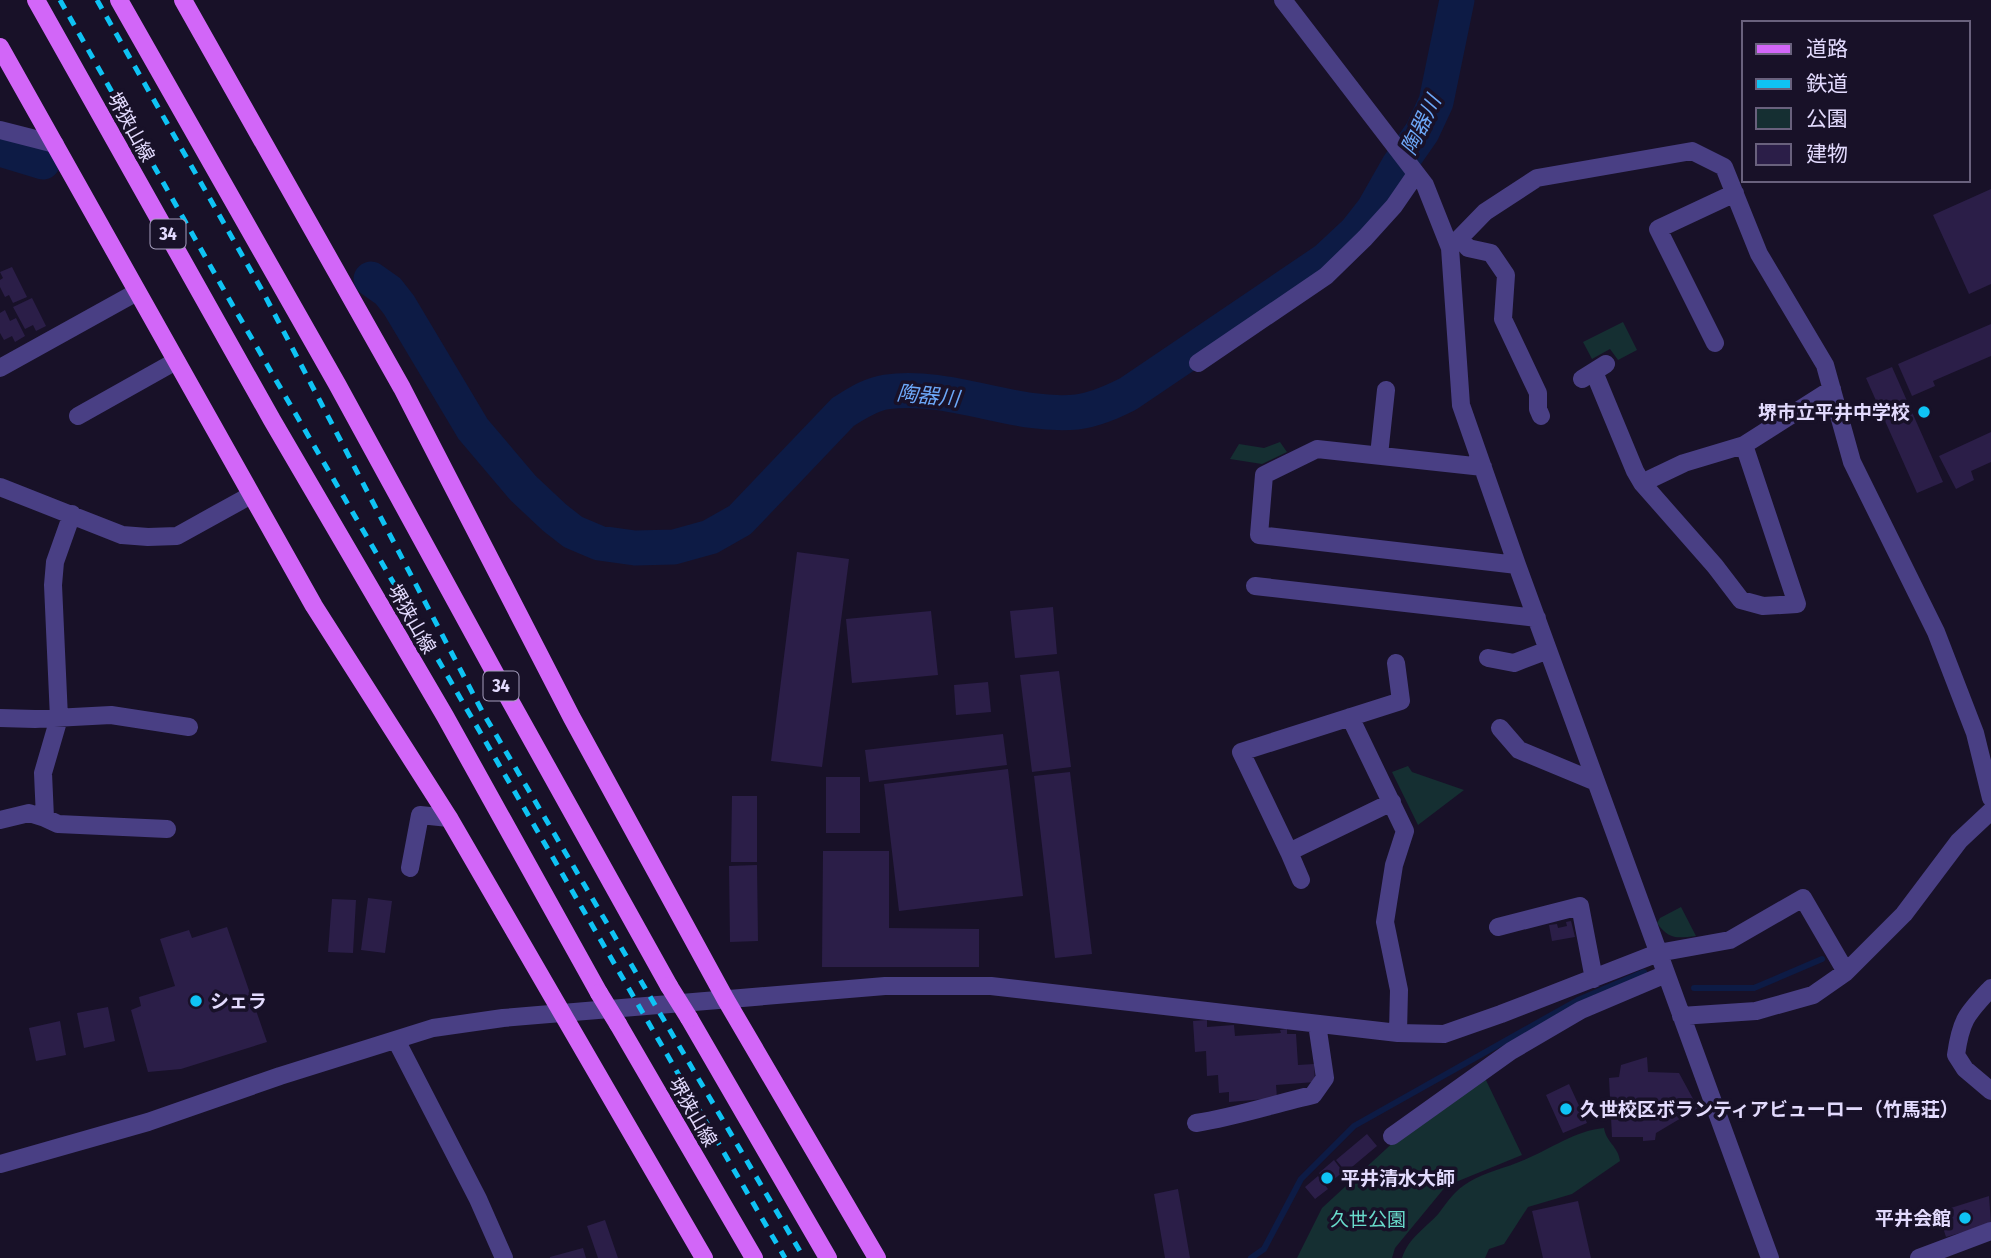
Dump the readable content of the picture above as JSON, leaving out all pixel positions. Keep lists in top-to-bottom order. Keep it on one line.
{"streets":{"main road":["堺狭山線","34"]},"water":["陶器川"],"parks":["久世公園"],"places":["堺市立平井中学校","シェラ","久世校区ボランティアビューロー（竹馬荘）","平井清水大師","平井会館"],"legend":["道路","鉄道","公園","建物"]}
